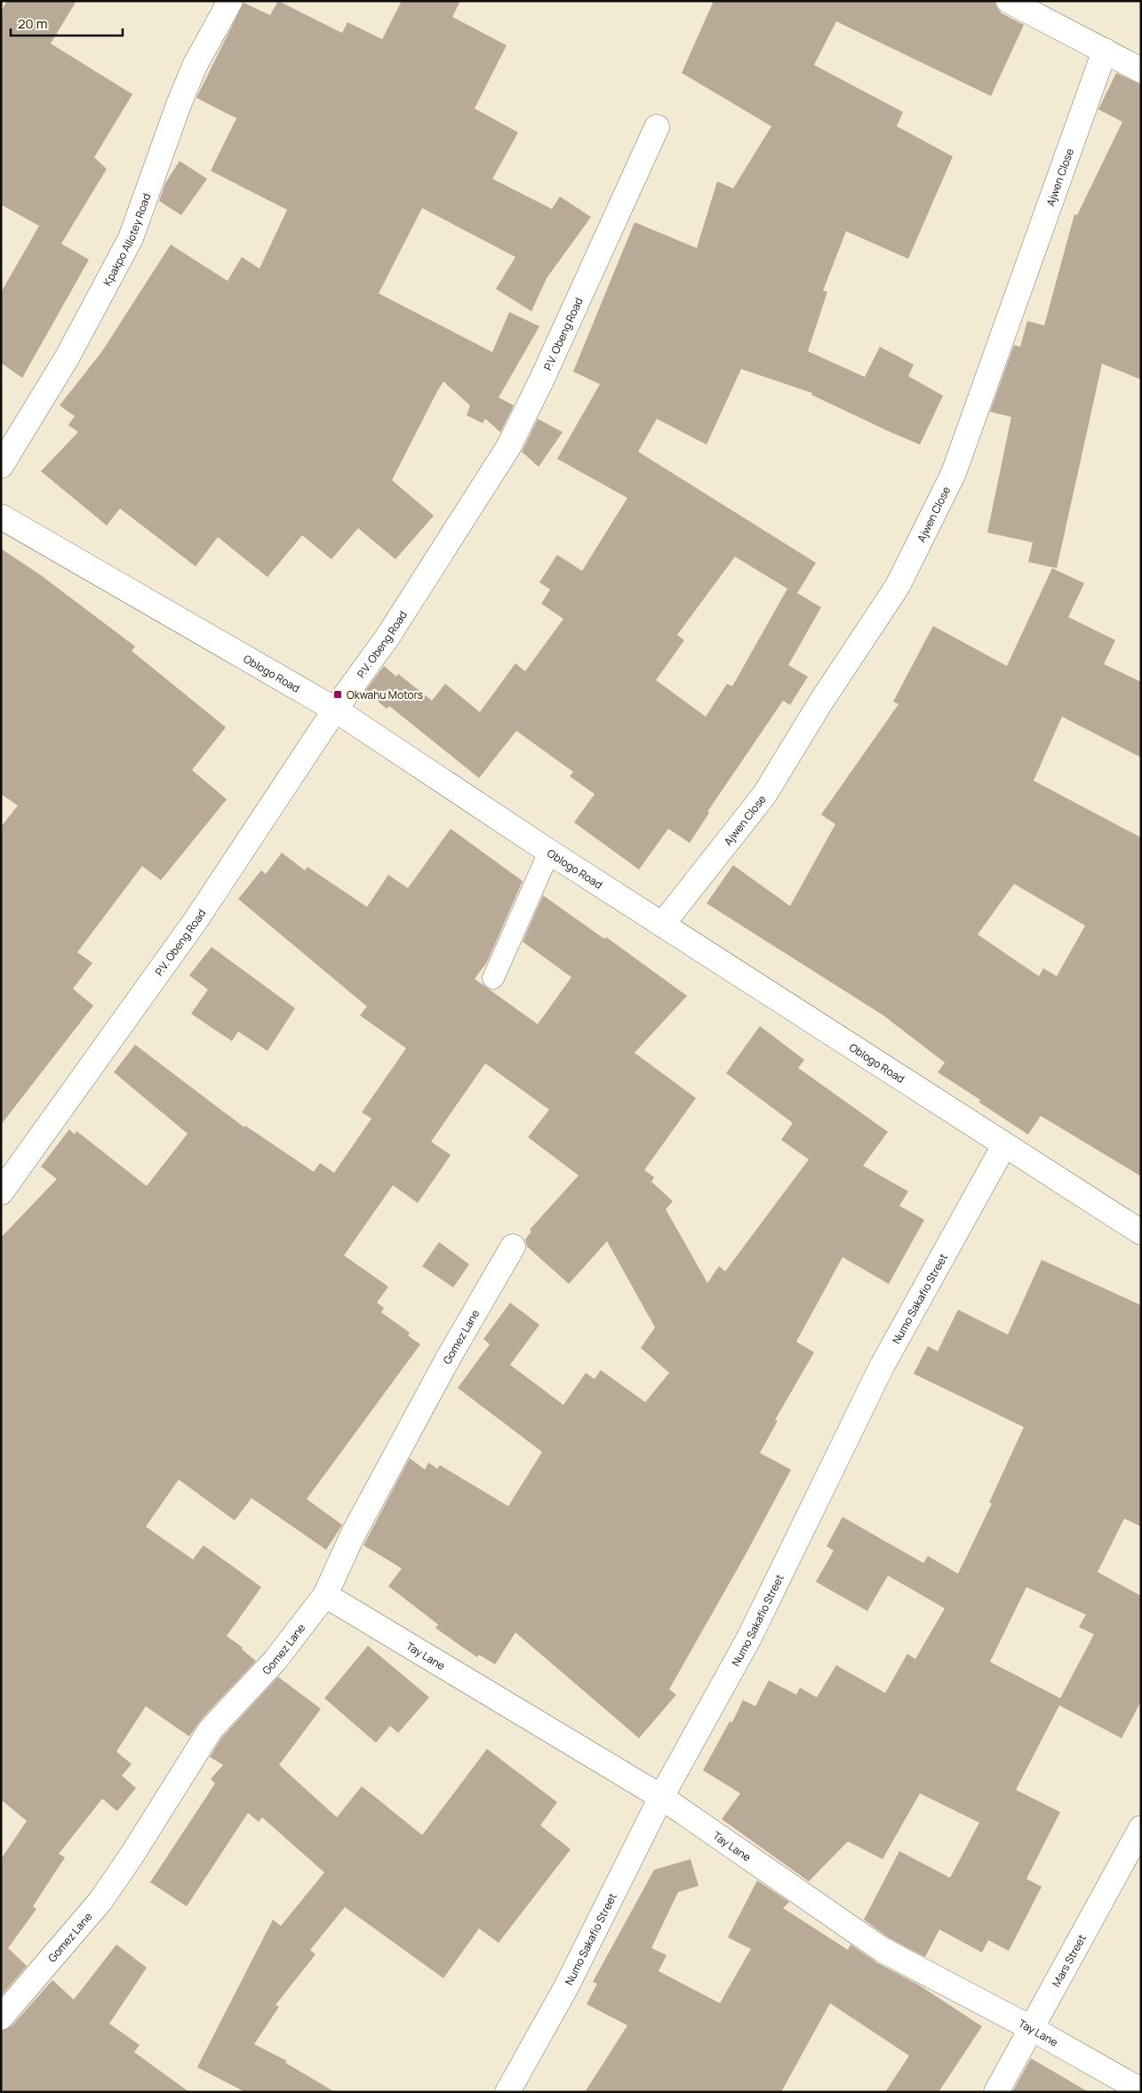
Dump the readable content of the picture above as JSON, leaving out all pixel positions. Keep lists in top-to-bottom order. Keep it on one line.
{"streets":{"street":["Ajwen Close","Kpakpo Allotey Road","P.V. Obeng Road","Oblogo Road","Numo Sakafio Street","Gomez Lane","Tay Lane","Mars Street"]},"crossings":[["Ajwen Close","Oblogo Road"],["P.V. Obeng Road","Oblogo Road"],["Oblogo Road","Numo Sakafio Street"],["Numo Sakafio Street","Tay Lane"],["Gomez Lane","Tay Lane"],["Tay Lane","Mars Street"]],"places":{"transit":["Okwahu Motors"]},"scale_bar":"20 m"}
